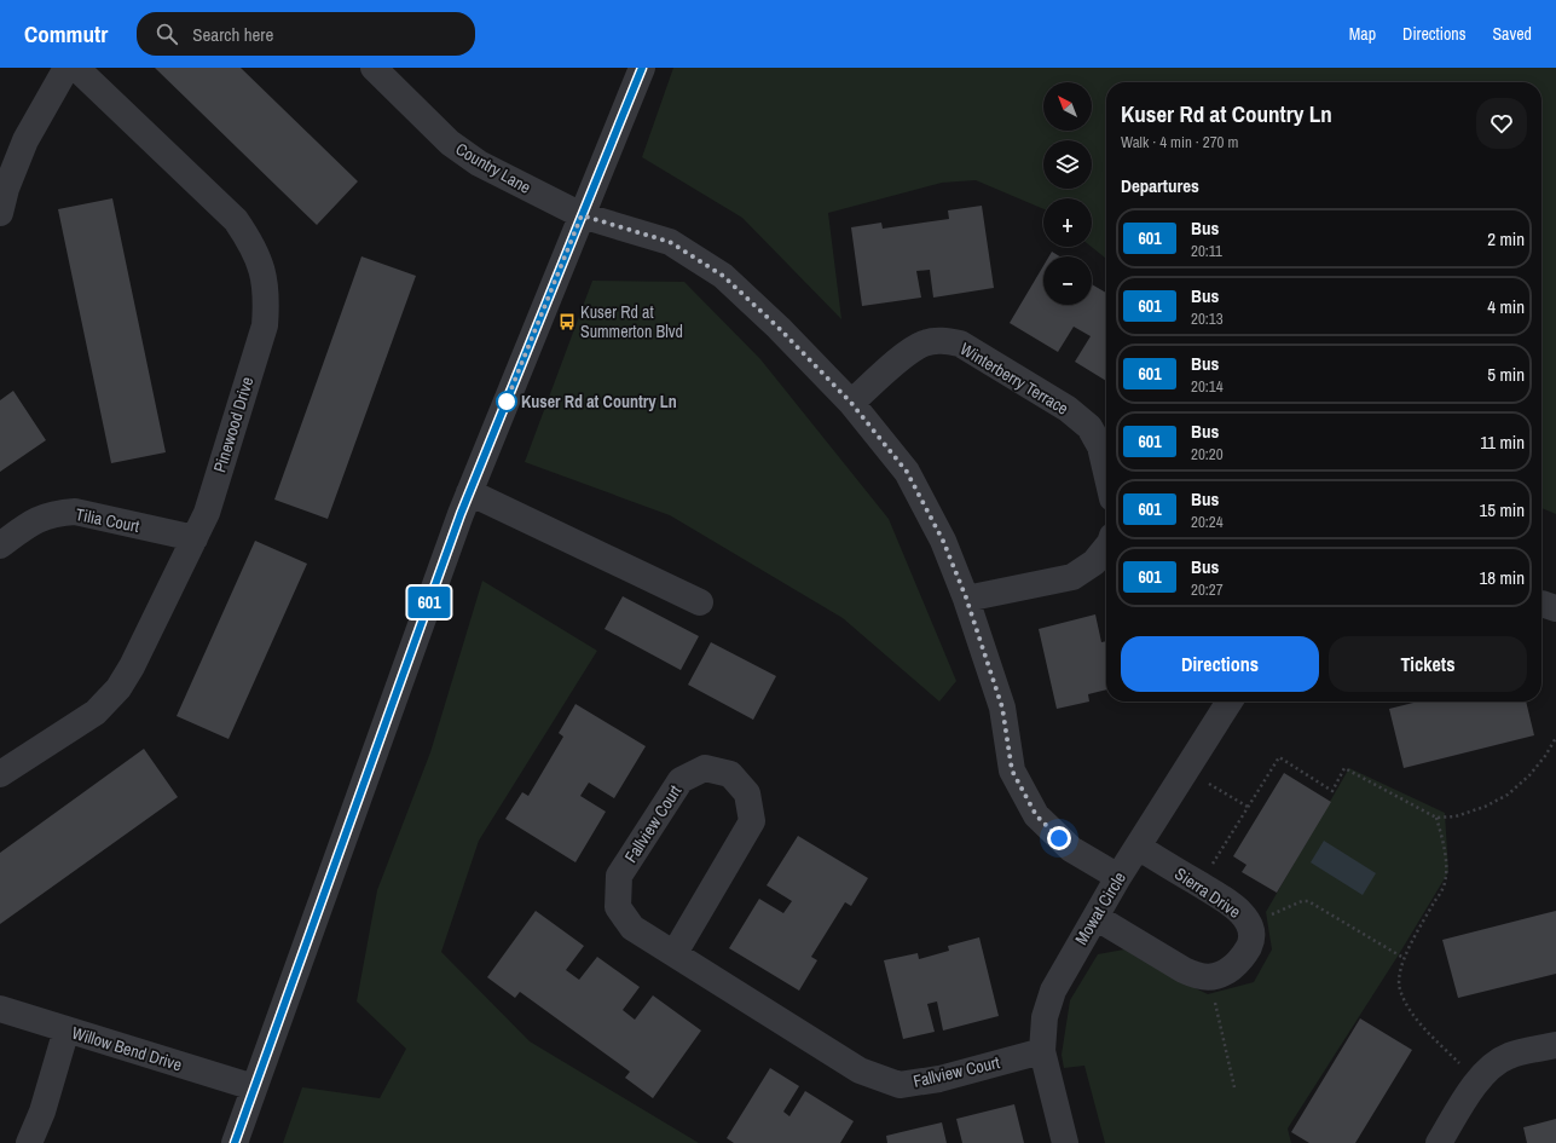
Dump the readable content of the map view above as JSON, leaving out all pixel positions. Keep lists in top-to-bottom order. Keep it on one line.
{"streets":{"street":["Country Lane","Winterberry Terrace","Pinewood Drive","Tilia Court","Fallview Court","Sierra Drive","Mowat Circle","Willow Bend Drive"]},"crossings":[["Pinewood Drive","Tilia Court"],["Fallview Court","Mowat Circle"],["Sierra Drive","Mowat Circle"]],"places":{"bus stop":["Kuser Rd at Summerton Blvd"],"other":["Kuser Rd at Country Ln"]},"lines":["bus line 601"],"north":"top left","page":{"header":"Commutr","search":"Search here","nav":["Map","Directions","Saved"],"on_map":"601","map_buttons":["+","−"],"heading":[["Kuser Rd at Country Ln","Walk · 4 min · 270 m"],"Departures"],"list":[{"mark":"601","name":"Bus","note":"20:11","value":"2 min"},{"mark":"601","name":"Bus","note":"20:13","value":"4 min"},{"mark":"601","name":"Bus","note":"20:14","value":"5 min"},{"mark":"601","name":"Bus","note":"20:20","value":"11 min"},{"mark":"601","name":"Bus","note":"20:24","value":"15 min"},{"mark":"601","name":"Bus","note":"20:27","value":"18 min"}],"buttons":["Directions","Tickets"]}}
